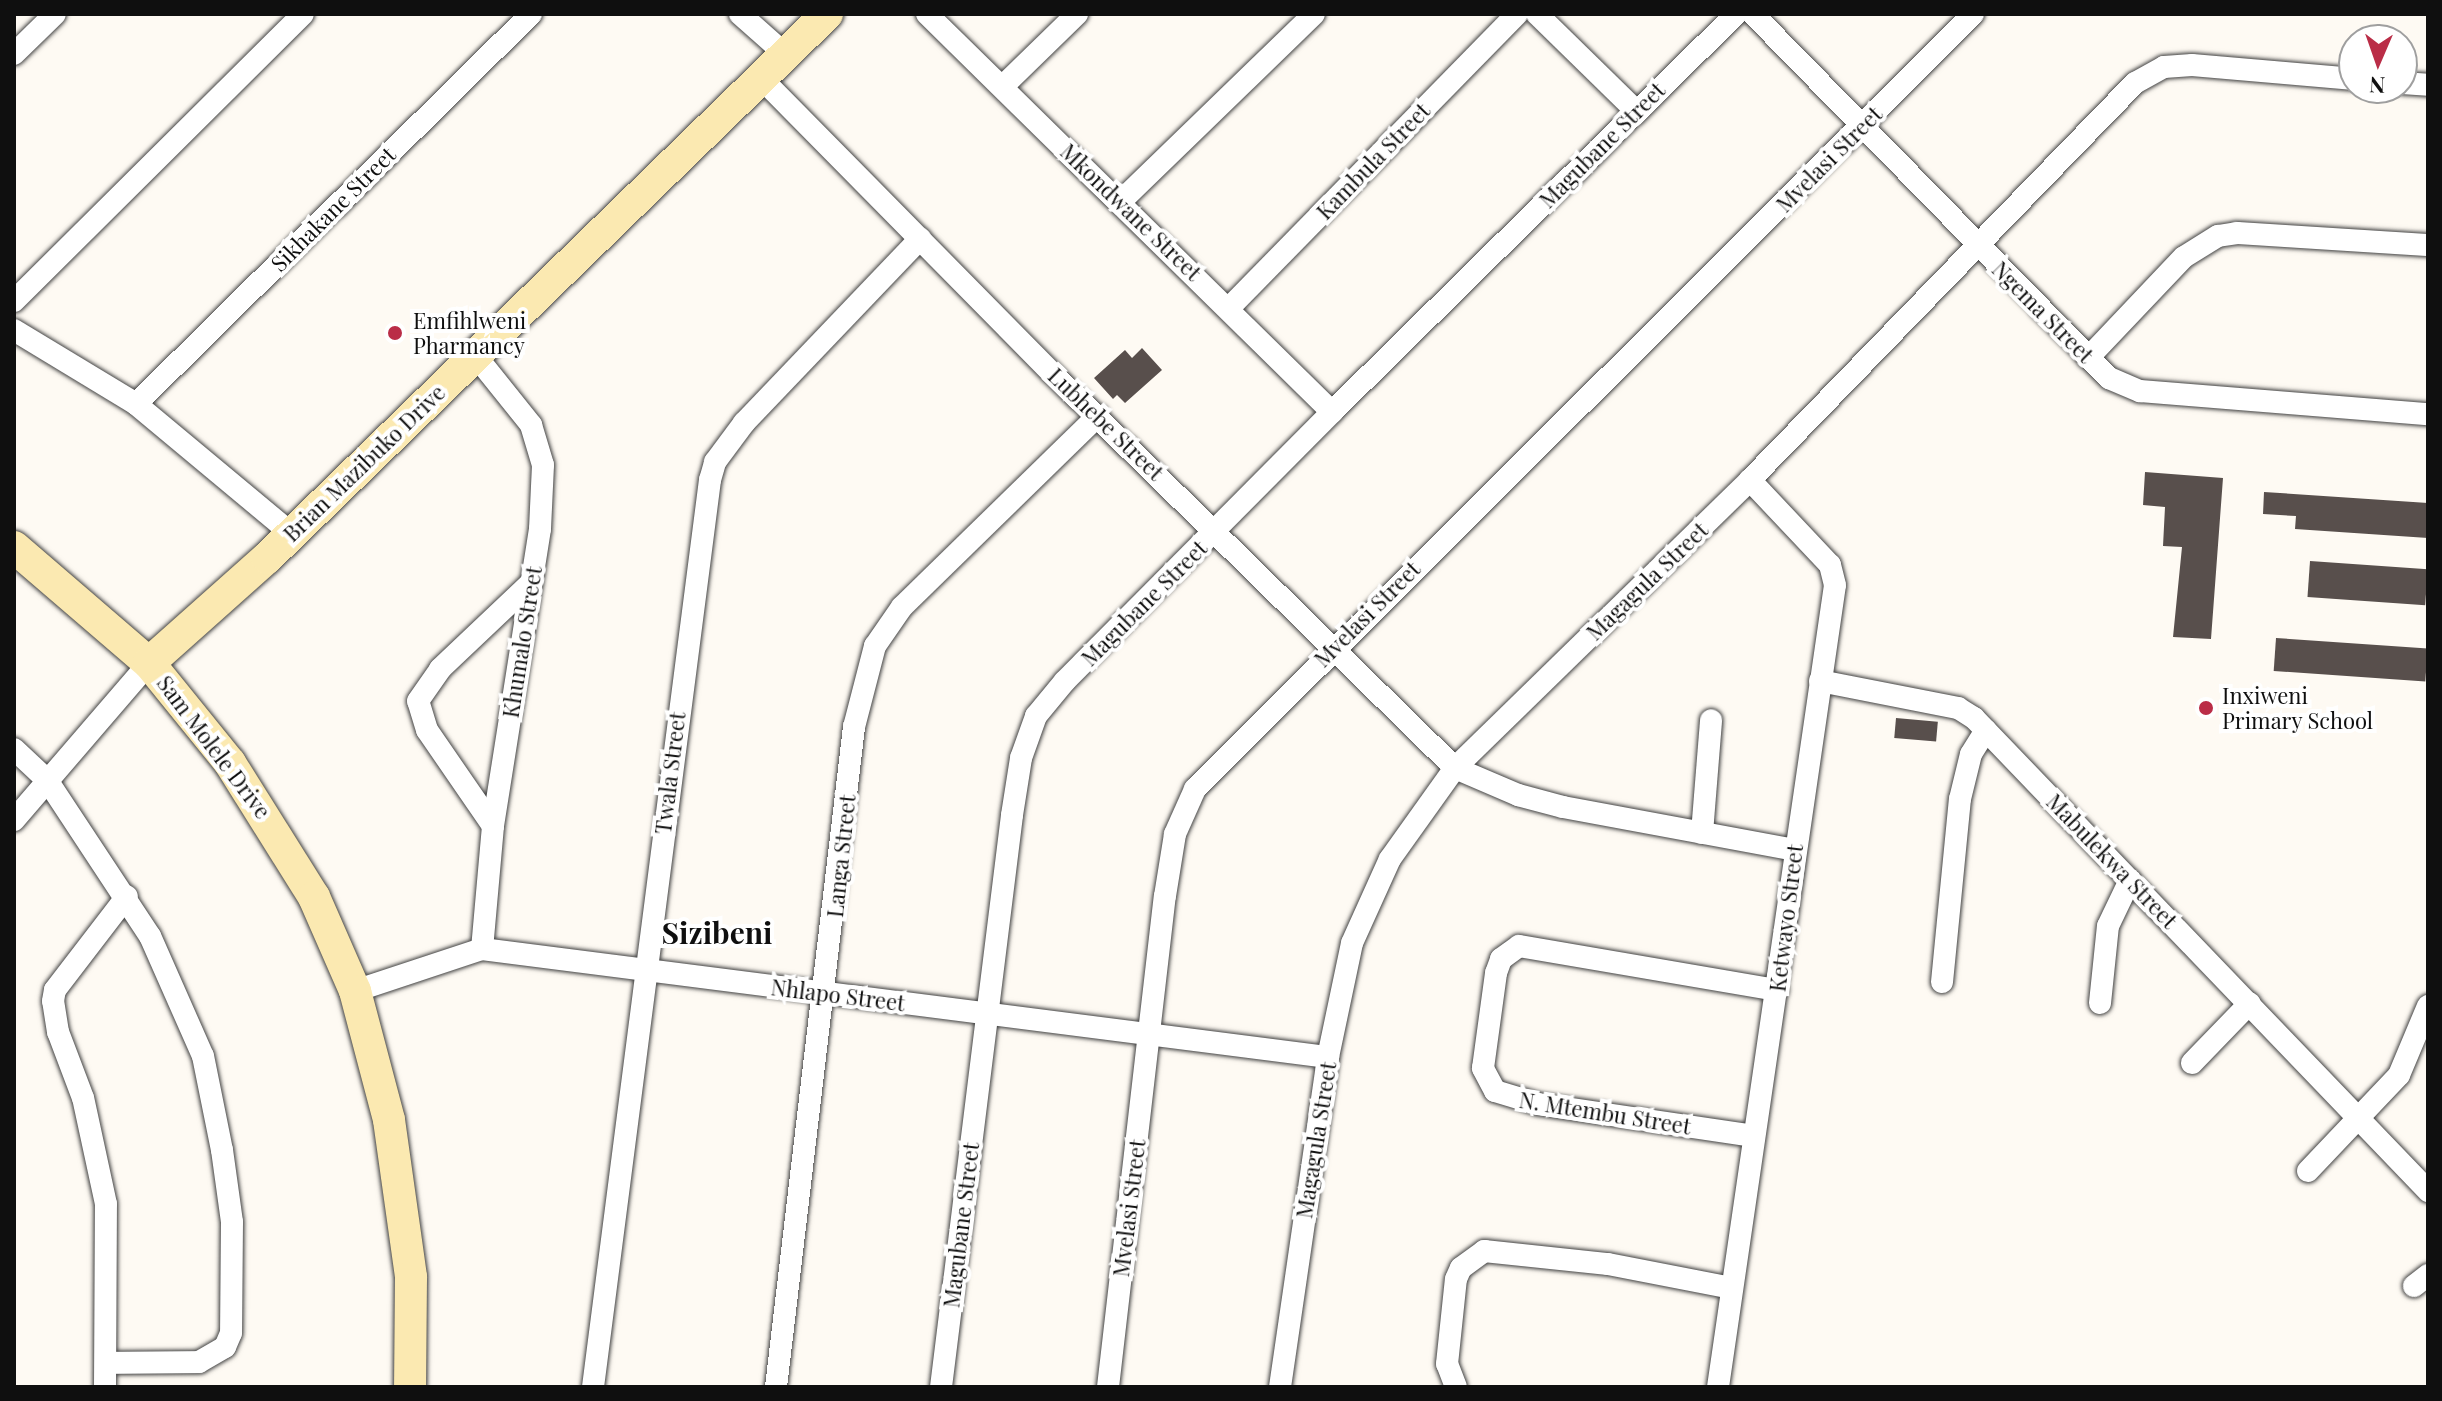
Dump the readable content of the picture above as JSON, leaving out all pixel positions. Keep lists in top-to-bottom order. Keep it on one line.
{"streets":{"street":["Magubane Street","Mvelasi Street","Kambula Street","Sikhakane Street","Mkondwane Street","Ngema Street","Lubhebe Street","Brian Mazibuko Drive","Magagula Street","Khumalo Street","Sam Molele Drive","Twala Street","Langa Street","Mabulekwa Street","Ketwayo Street","Nhlapo Street","N. Mtembu Street"]},"crossings":[["Magubane Street","Mkondwane Street"],["Magubane Street","Lubhebe Street"],["Magubane Street","Nhlapo Street"],["Mvelasi Street","Ngema Street"],["Mvelasi Street","Lubhebe Street"],["Mvelasi Street","Nhlapo Street"],["Kambula Street","Mkondwane Street"],["Ngema Street","Magagula Street"],["Lubhebe Street","Brian Mazibuko Drive"],["Lubhebe Street","Magagula Street"],["Lubhebe Street","Twala Street"],["Lubhebe Street","Langa Street"],["Brian Mazibuko Drive","Khumalo Street"],["Brian Mazibuko Drive","Sam Molele Drive"],["Magagula Street","Ketwayo Street"],["Magagula Street","Nhlapo Street"],["Khumalo Street","Nhlapo Street"],["Sam Molele Drive","Nhlapo Street"],["Twala Street","Nhlapo Street"],["Langa Street","Nhlapo Street"],["Mabulekwa Street","Ketwayo Street"],["Ketwayo Street","N. Mtembu Street"]],"districts":["Sizibeni"],"places":["Emfihlweni Pharmancy","Inxiweni Primary School"],"north":"bottom"}
